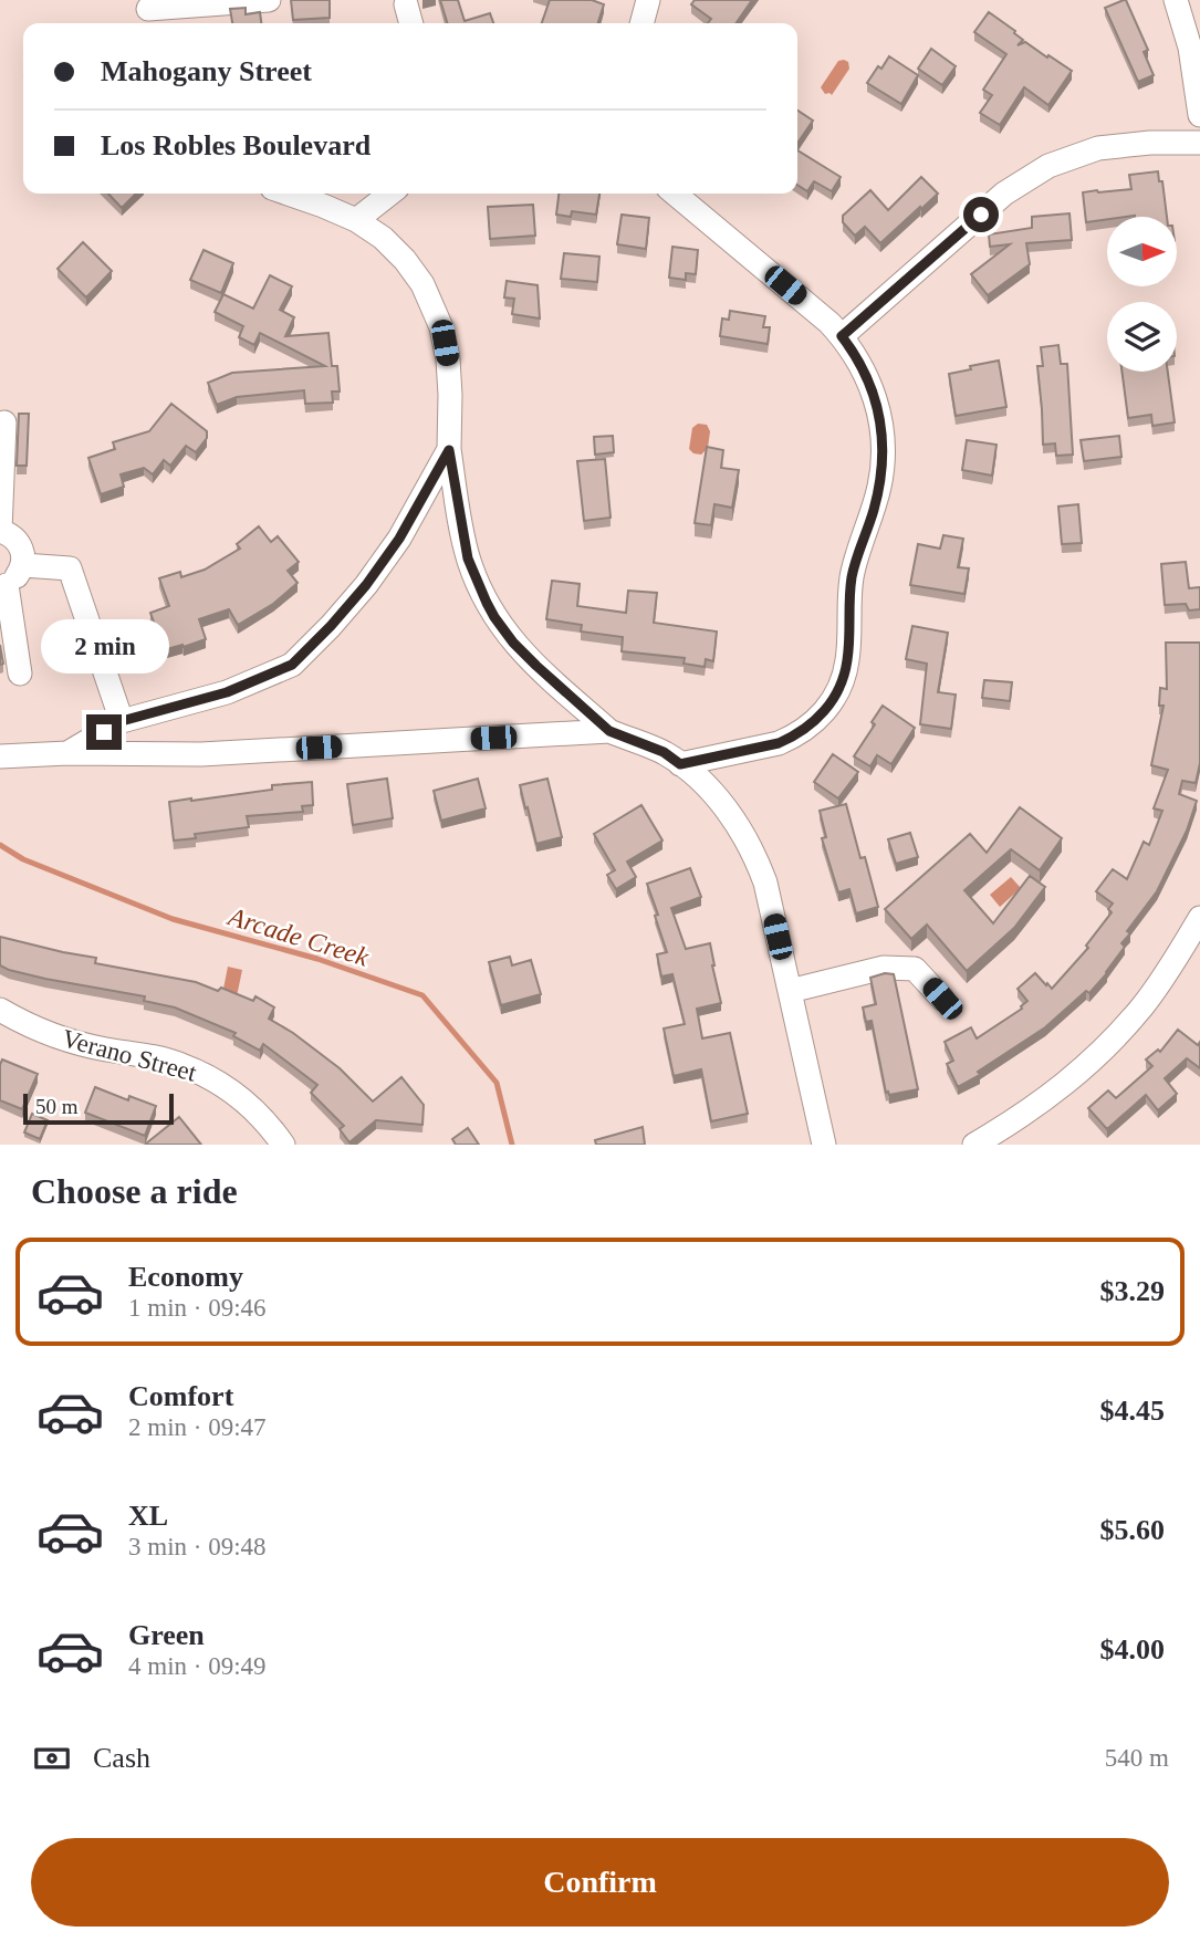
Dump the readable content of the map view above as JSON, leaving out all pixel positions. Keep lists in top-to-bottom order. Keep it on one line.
{"streets":{"street":["Verano Street"]},"water":["Arcade Creek"],"scale_bar":"50 m","north":"right","page":{"banner":["Mahogany Street","Los Robles Boulevard"],"bubble":"2 min","scale":"50 m","heading":"Choose a ride","list":[{"name":"Economy","note":"1 min · 09:46","value":"$3.29"},{"name":"Comfort","note":"2 min · 09:47","value":"$4.45"},{"name":"XL","note":"3 min · 09:48","value":"$5.60"},{"name":"Green","note":"4 min · 09:49","value":"$4.00"}],"pay":["Cash","540 m"],"buttons":"Confirm"}}
